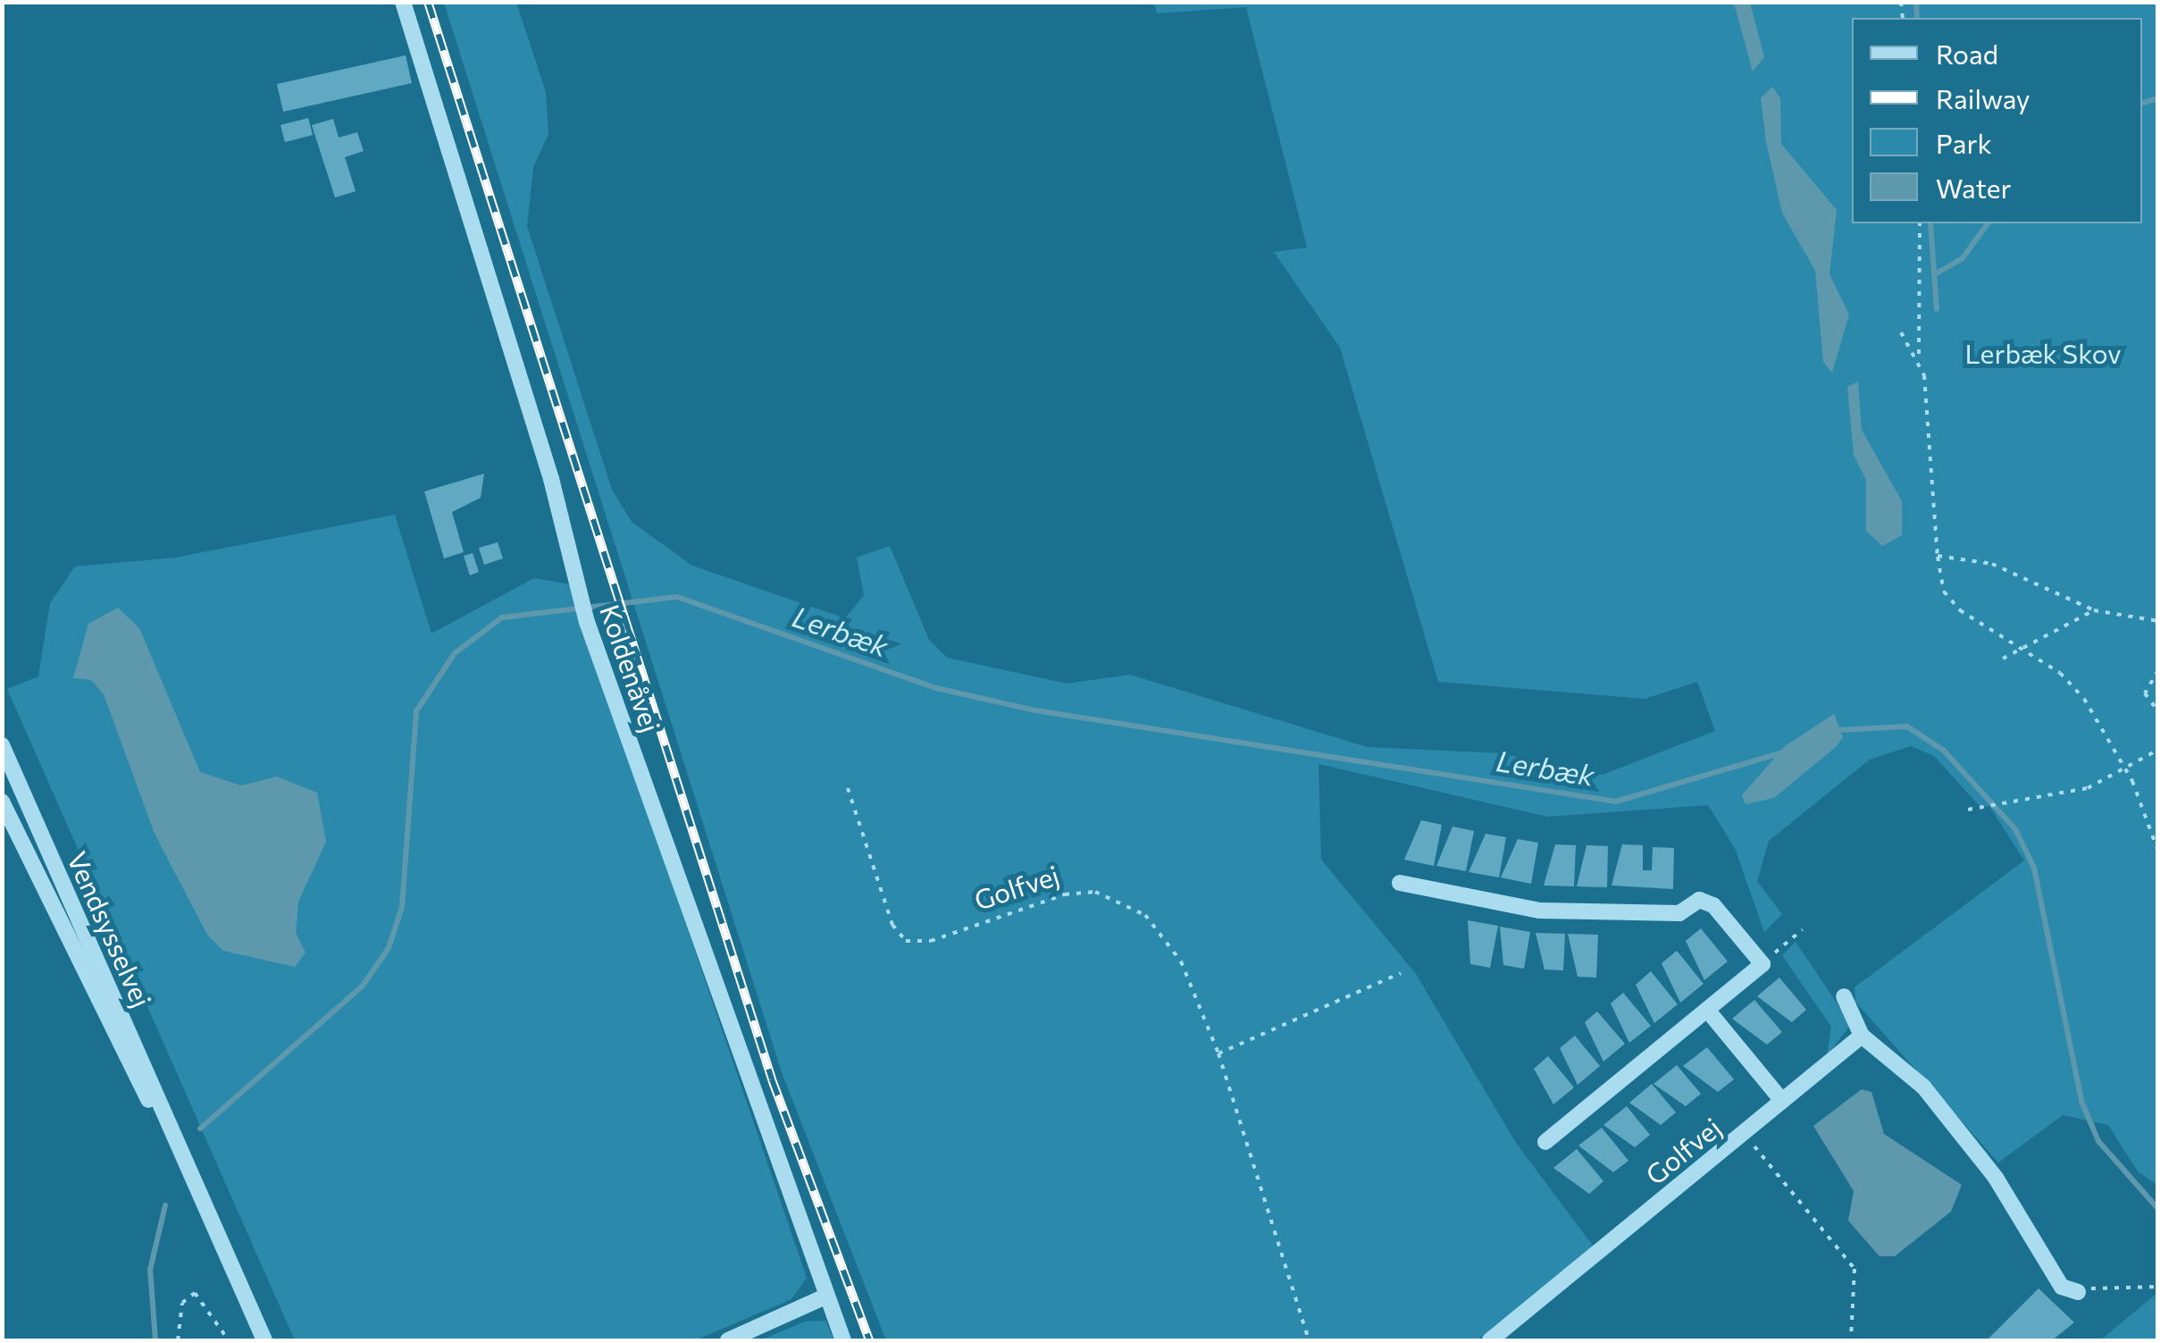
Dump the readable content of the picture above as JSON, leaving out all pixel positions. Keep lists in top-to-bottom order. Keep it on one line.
{"streets":{"street":["Koldenåvej","Golfvej","Vendsysselvej"]},"water":["Lerbæk"],"parks":["Lerbæk Skov"],"legend":["Road","Railway","Park","Water"]}
